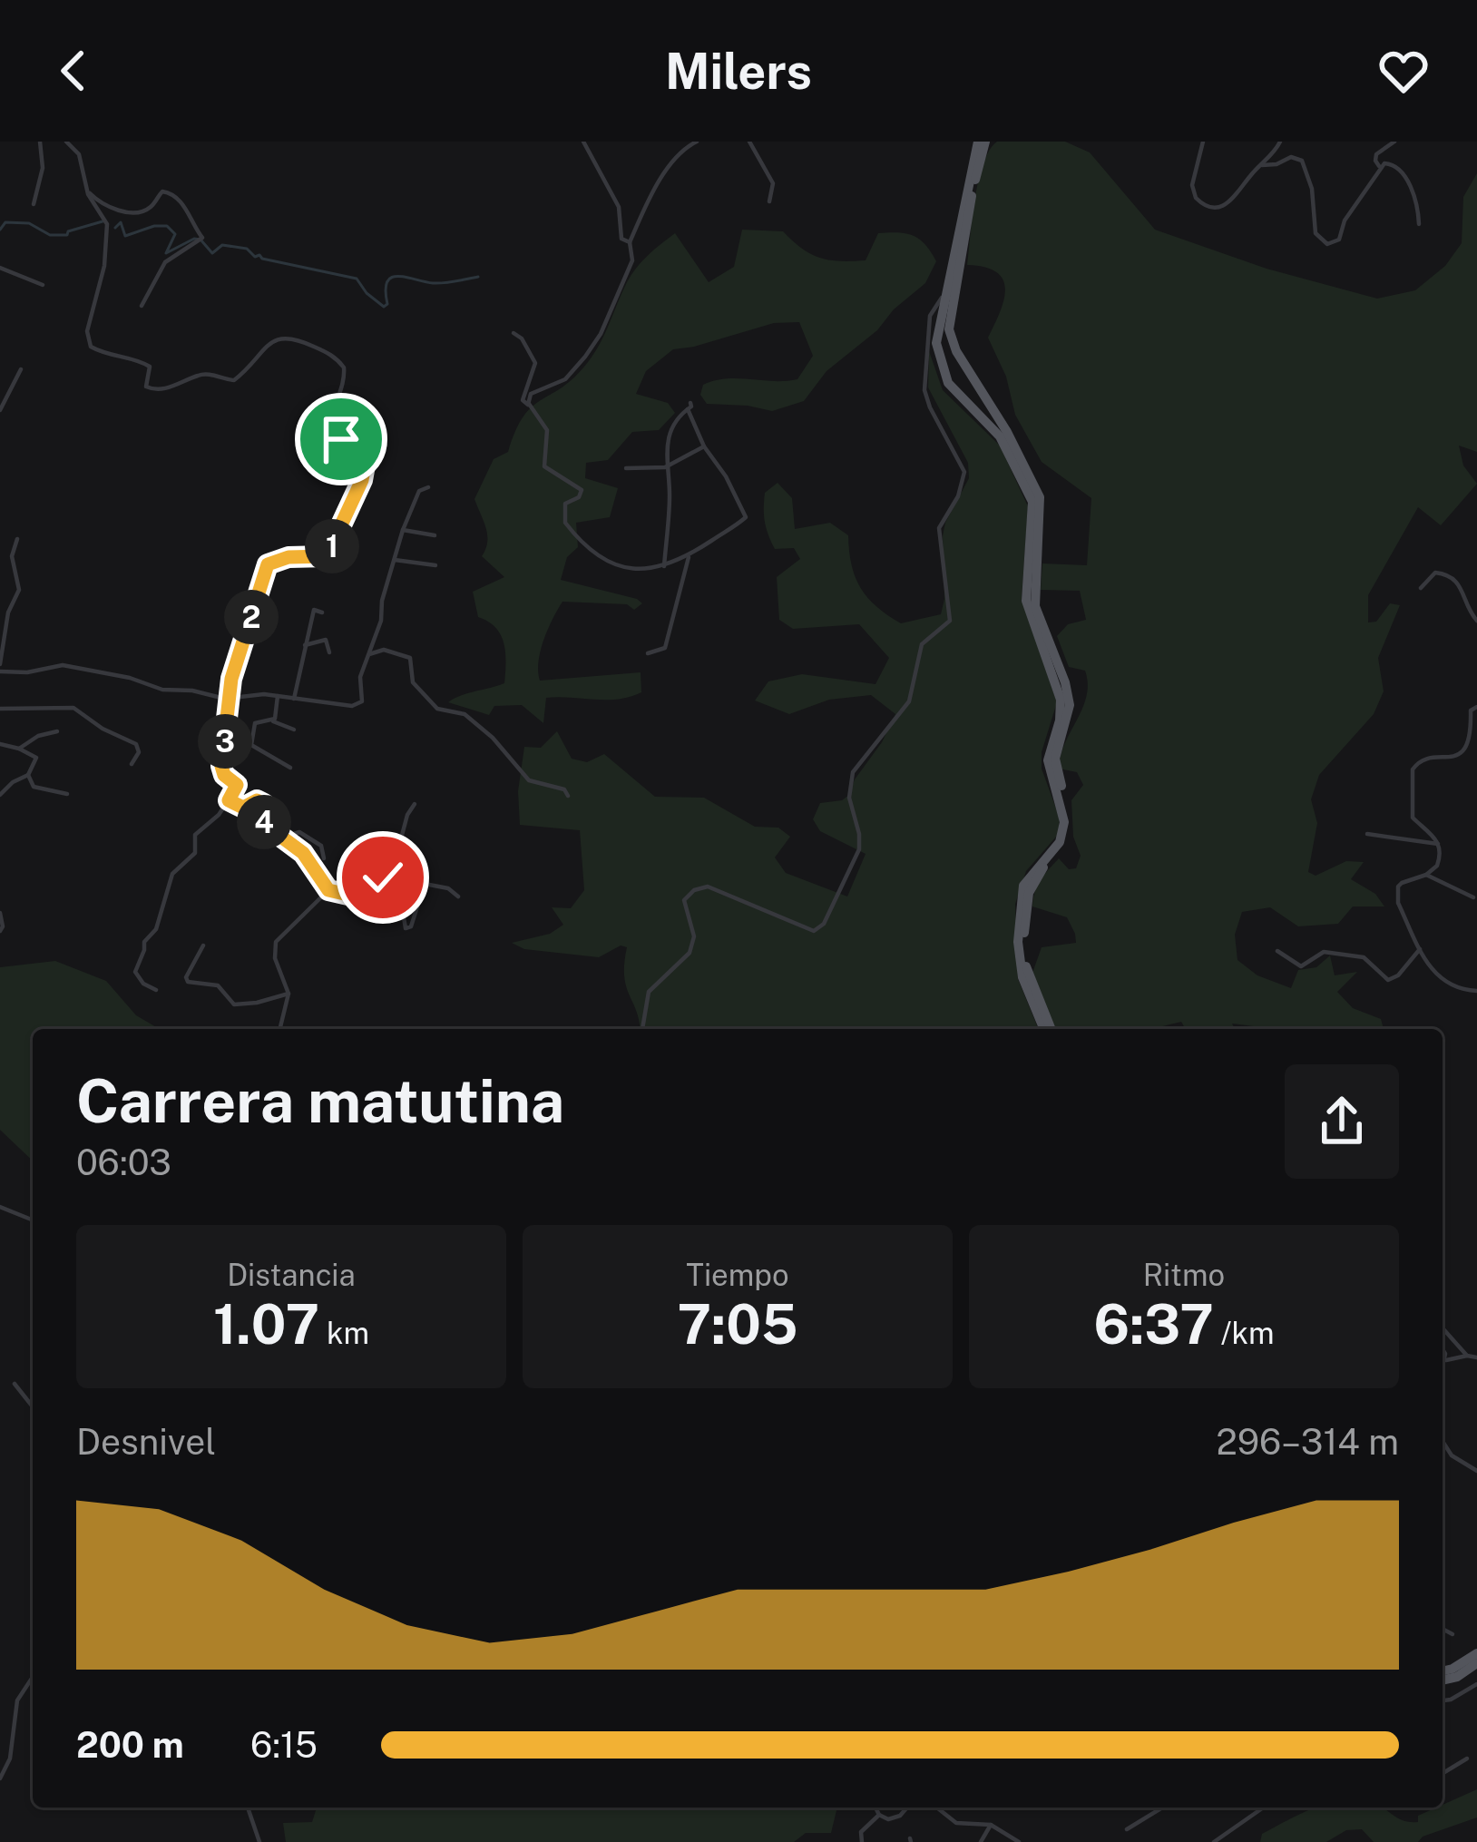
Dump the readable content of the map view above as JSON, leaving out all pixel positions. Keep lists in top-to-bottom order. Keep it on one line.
{"page":{"header":"Milers","pins":["1","2","3","4"],"heading":["Carrera matutina","06:03"],"stats":[["Distancia","1.07 km"],["Tiempo","7:05"],["Ritmo","6:37 /km"]],"chart":["Desnivel","296–314 m"],"list":[{"name":"200 m","note":"6:15"}]}}
